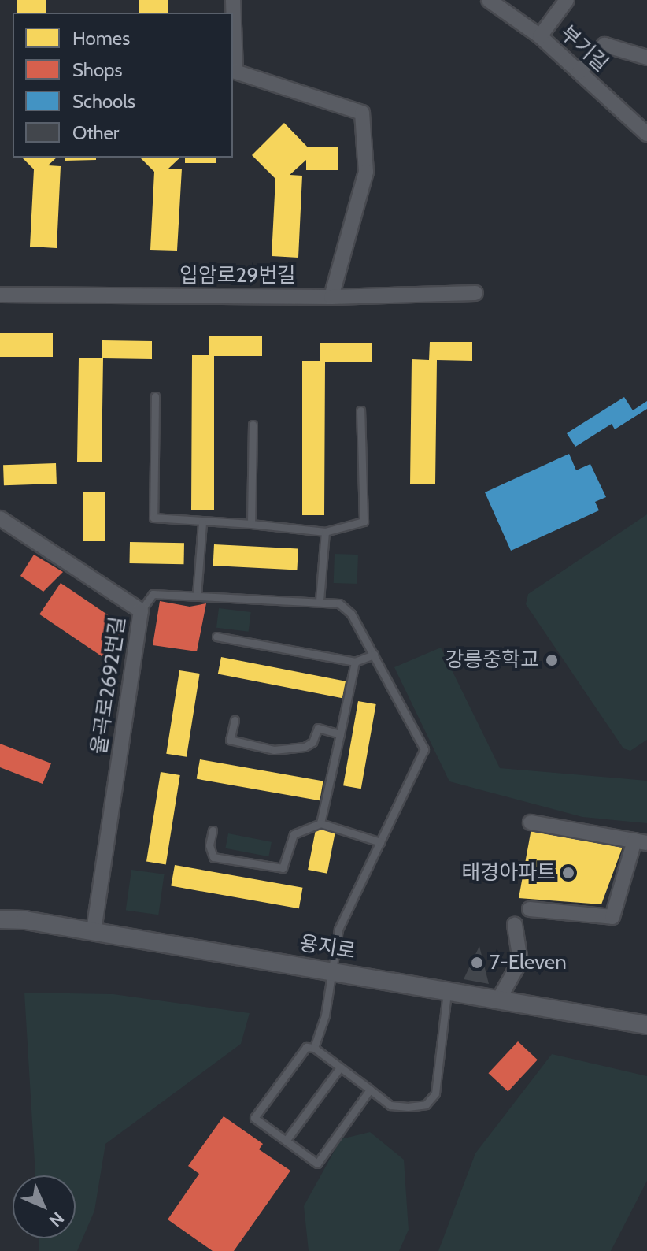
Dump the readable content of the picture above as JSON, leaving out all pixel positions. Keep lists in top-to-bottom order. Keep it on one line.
{"streets":{"street":["부기길","입암로29번길","율곡로2692번길","용지로"]},"crossings":[["율곡로2692번길","용지로"]],"places":["강릉중학교","태경아파트","7-Eleven"],"legend":["Homes","Shops","Schools","Other"],"north":"bottom right"}
